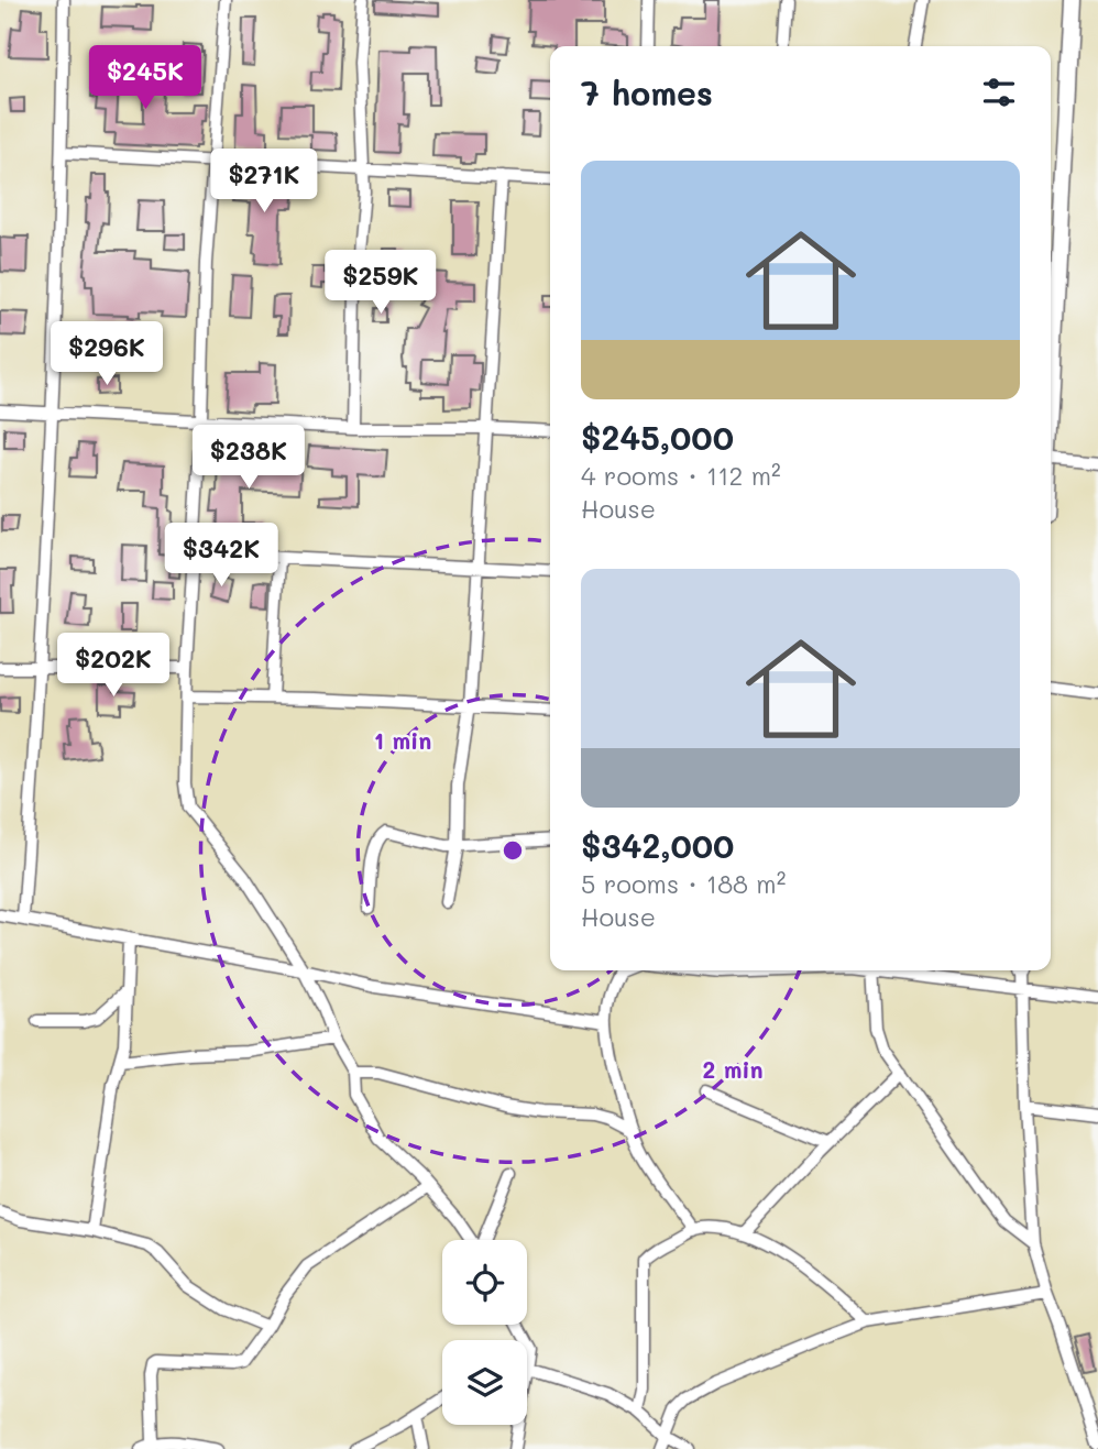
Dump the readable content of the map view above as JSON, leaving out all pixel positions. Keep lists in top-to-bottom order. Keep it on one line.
{"page":{"price":["$245K","$271K","$259K","$296K","$238K","$342K","$202K"],"heading":"7 homes","list":[{"name":"$245,000","note":"4 rooms · 112 m² · House"},{"name":"$342,000","note":"5 rooms · 188 m² · House"}]},"rings":["1 min","2 min"]}
